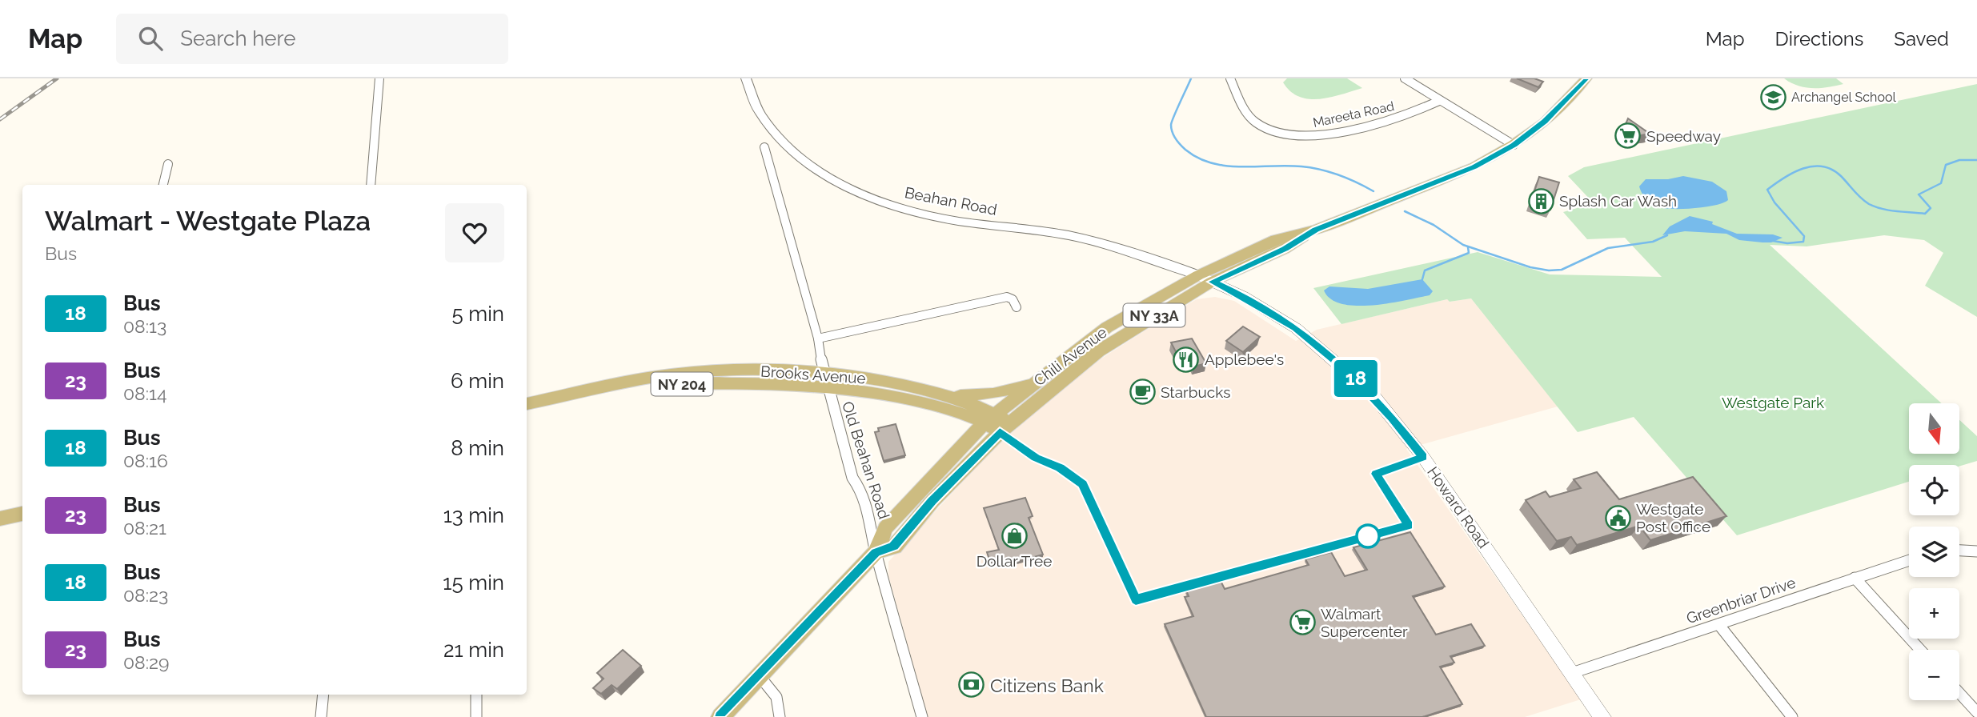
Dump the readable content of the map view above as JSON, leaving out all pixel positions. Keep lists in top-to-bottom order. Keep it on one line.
{"streets":{"main road":["NY 33A","Chili Avenue","Brooks Avenue","NY 204","Howard Road"],"street":["Mareeta Road","Beahan Road","Old Beahan Road","Greenbriar Drive"]},"crossings":[["Beahan Road","Chili Avenue"],["Beahan Road","Howard Road"],["Chili Avenue","Brooks Avenue"],["Chili Avenue","NY 204"],["Chili Avenue","Old Beahan Road"],["Chili Avenue","Howard Road"],["Brooks Avenue","NY 204"],["Brooks Avenue","Old Beahan Road"],["Howard Road","Greenbriar Drive"]],"parks":["Westgate Park"],"places":{"school or university":["Archangel School"],"supermarket":["Speedway","Walmart Supercenter"],"building":["Splash Car Wash"],"restaurant":["Applebee's"],"cafe":["Starbucks"],"public building":["Westgate Post Office"],"shop":["Dollar Tree"],"bank":["Citizens Bank"]},"lines":["bus line 18"],"north":"bottom","page":{"header":"Map","search":"Search here","nav":["Map","Directions","Saved"],"on_map":"18","heading":["Walmart - Westgate Plaza","Bus"],"list":[{"mark":"18","name":"Bus","note":"08:13","value":"5 min"},{"mark":"23","name":"Bus","note":"08:14","value":"6 min"},{"mark":"18","name":"Bus","note":"08:16","value":"8 min"},{"mark":"23","name":"Bus","note":"08:21","value":"13 min"},{"mark":"18","name":"Bus","note":"08:23","value":"15 min"},{"mark":"23","name":"Bus","note":"08:29","value":"21 min"}],"map_buttons":["+","−"]}}
